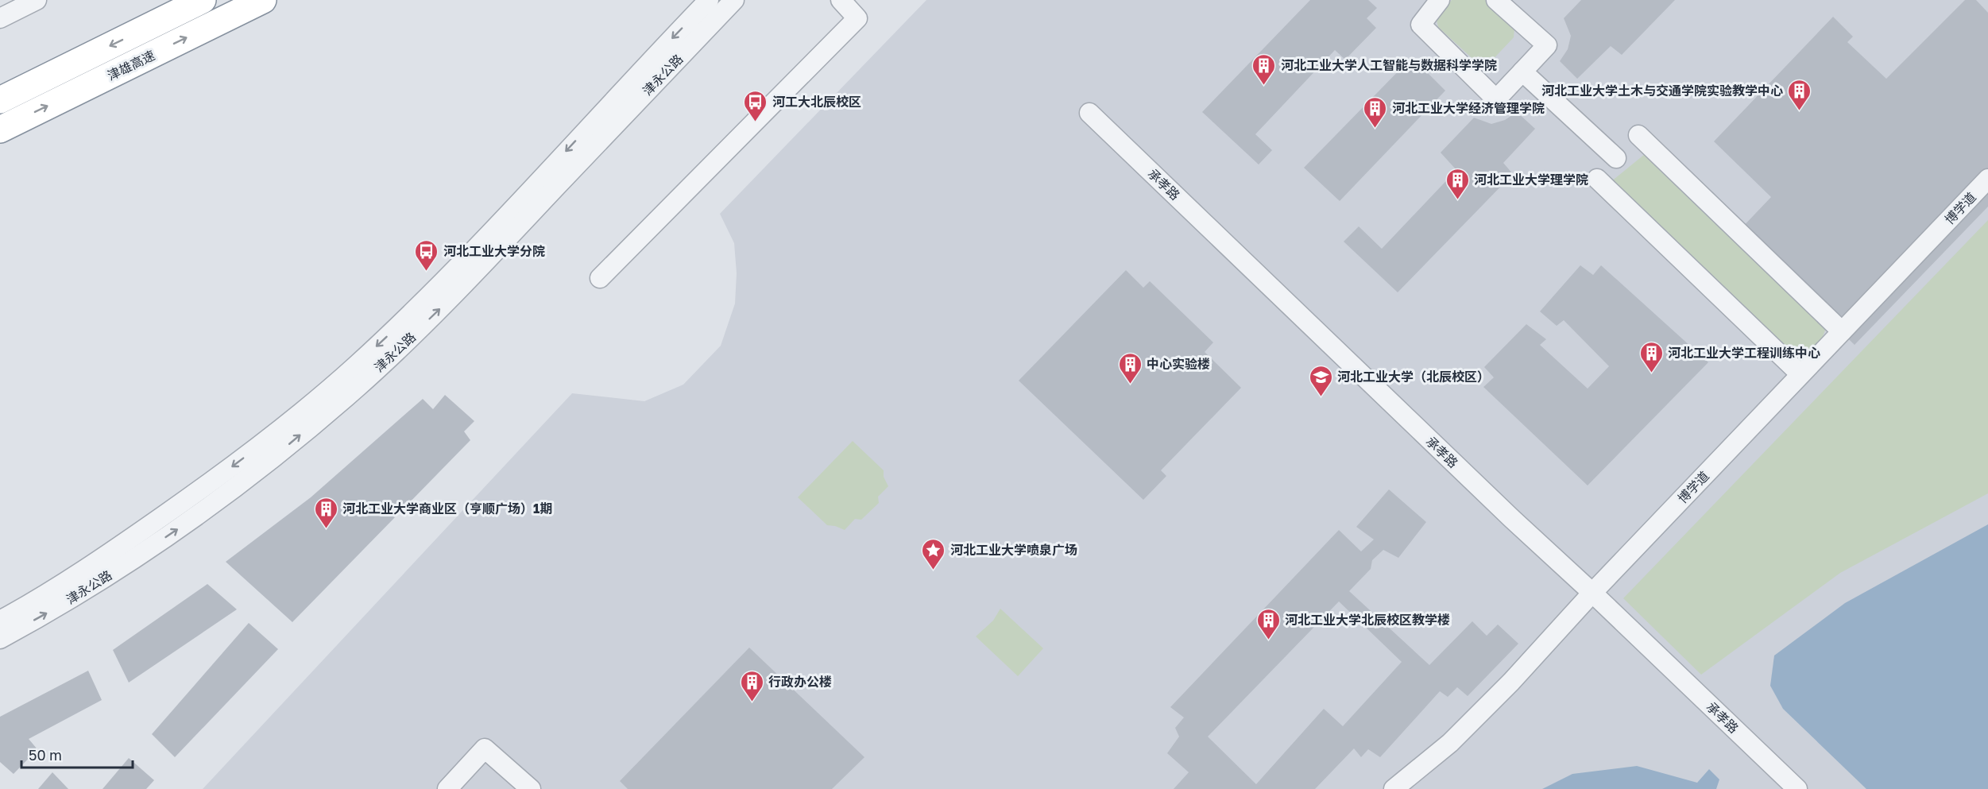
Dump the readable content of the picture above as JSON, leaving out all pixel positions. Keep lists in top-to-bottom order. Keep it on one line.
{"streets":{"highway":["津雄高速"],"street":["津永公路","承孝路","博学道"]},"crossings":[["承孝路","博学道"]],"places":{"building":["河北工业大学人工智能与数据科学学院","河北工业大学土木与交通学院实验教学中心","河北工业大学经济管理学院","河北工业大学理学院","河北工业大学工程训练中心","中心实验楼","河北工业大学商业区（亨顺广场）1期","河北工业大学北辰校区教学楼","行政办公楼"],"bus stop":["河工大北辰校区","河北工业大学分院"],"school or university":["河北工业大学（北辰校区）"],"place":["河北工业大学喷泉广场"]},"scale_bar":"50 m"}
